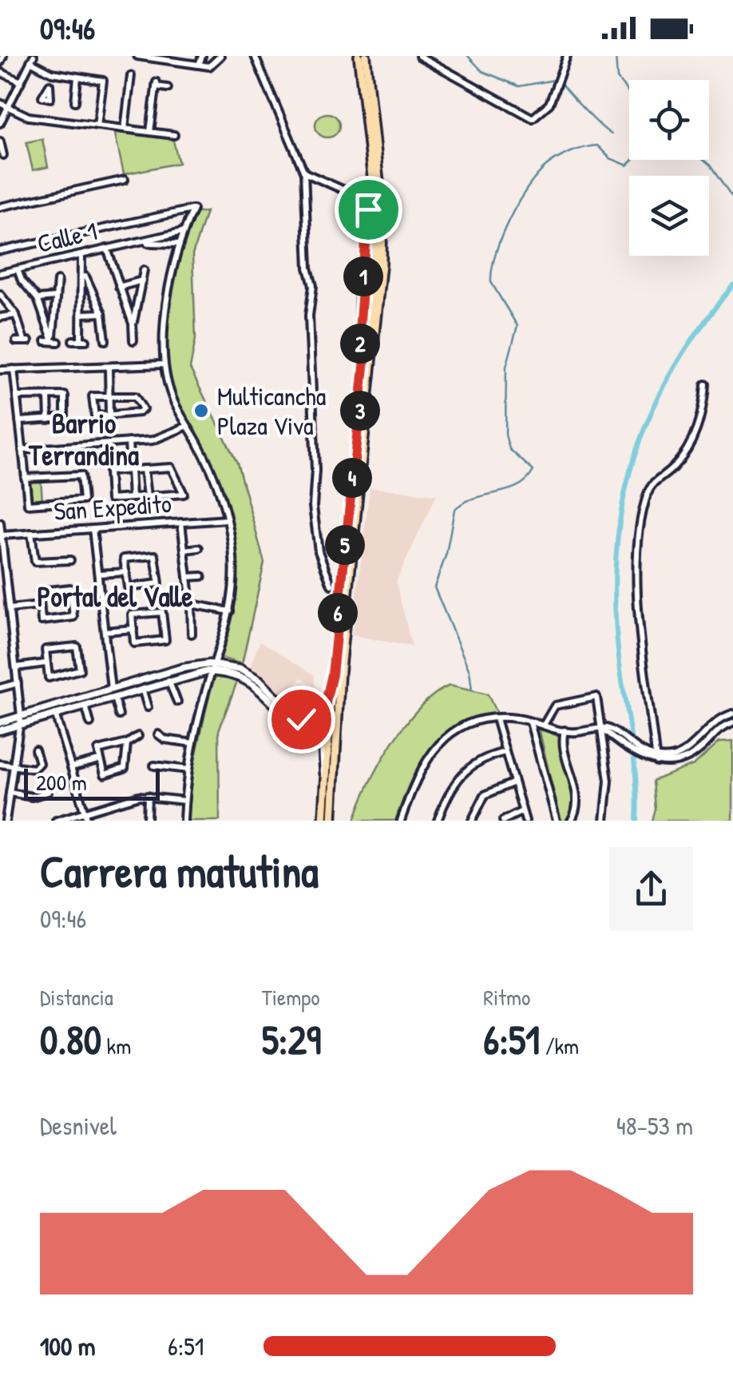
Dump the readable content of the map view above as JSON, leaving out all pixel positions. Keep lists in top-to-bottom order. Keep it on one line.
{"streets":{"street":["Calle 1","San Expedito"]},"districts":["Barrio Terrandina","Portal del Valle"],"places":["Multicancha Plaza Viva"],"scale_bar":"200 m","page":{"status":"09:46","pins":["1","2","3","4","5","6"],"scale":"200 m","heading":["Carrera matutina","09:46"],"stats":[["Distancia","0.80 km"],["Tiempo","5:29"],["Ritmo","6:51 /km"]],"chart":["Desnivel","48–53 m"],"list":[{"name":"100 m","note":"6:51"}]}}
